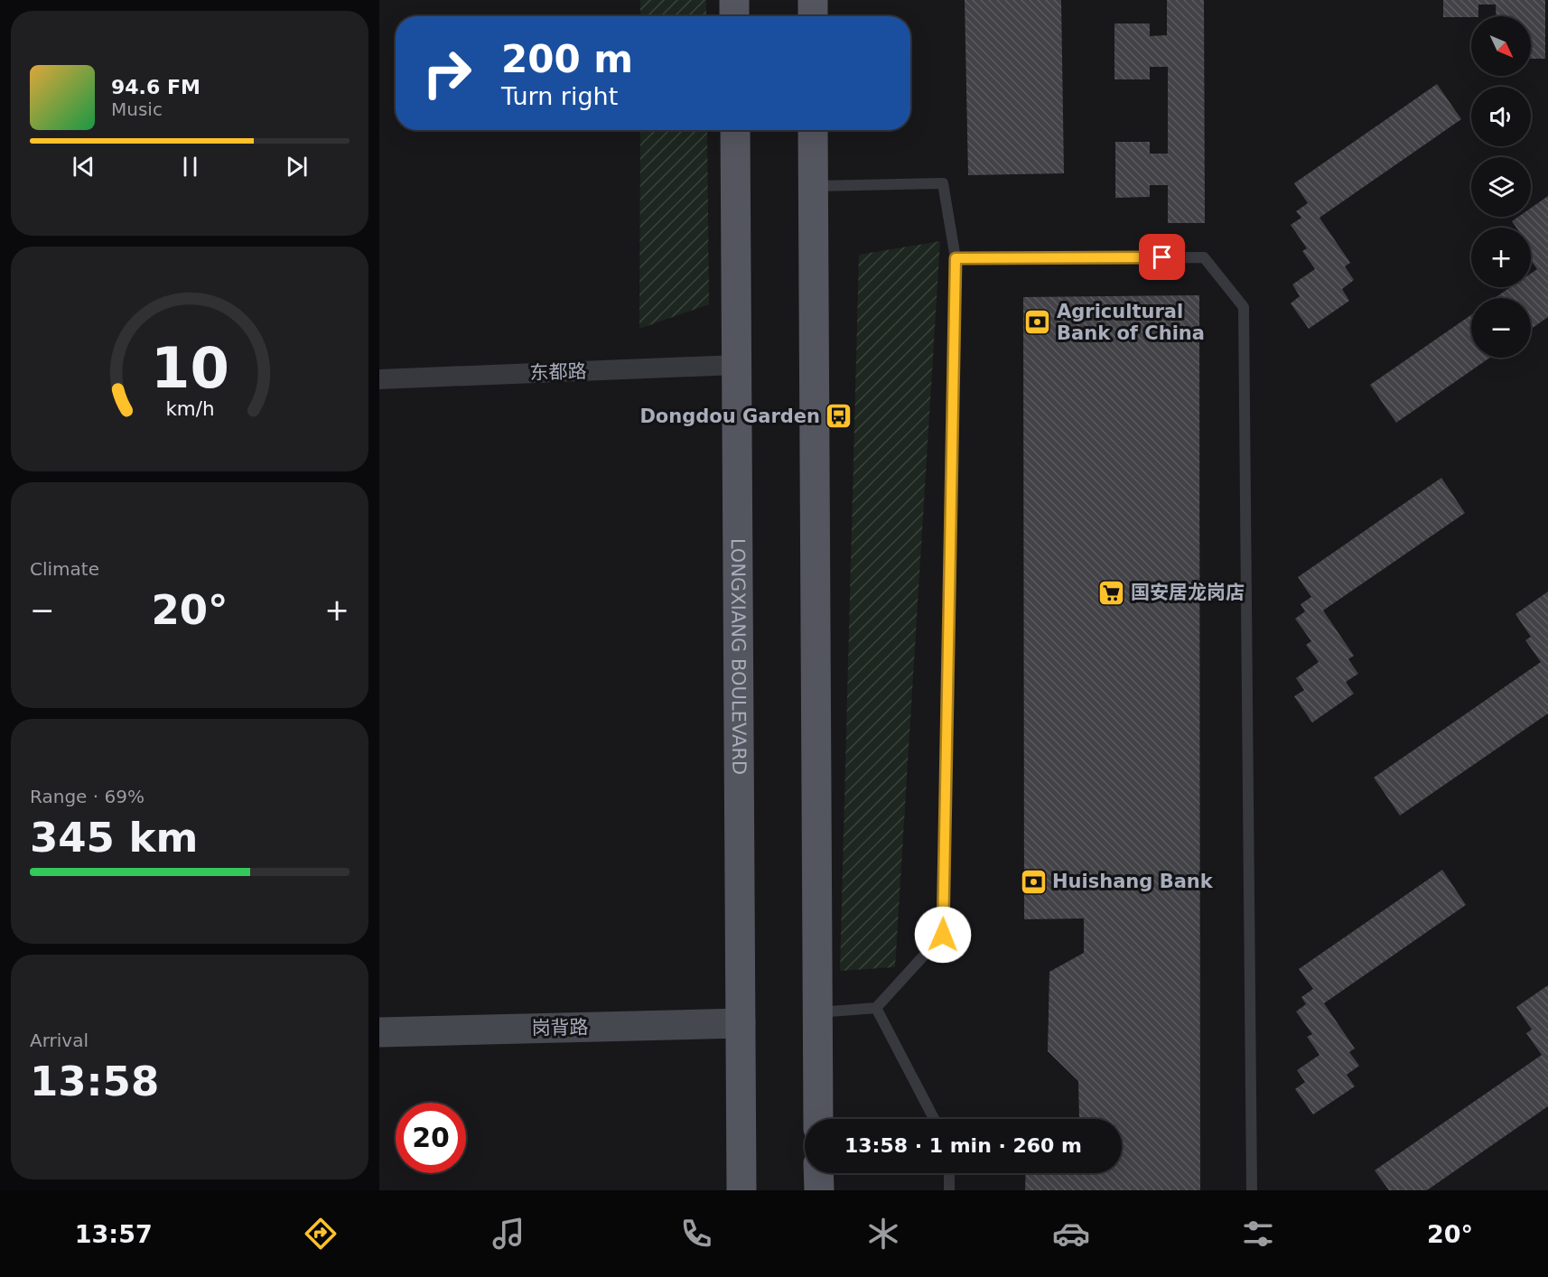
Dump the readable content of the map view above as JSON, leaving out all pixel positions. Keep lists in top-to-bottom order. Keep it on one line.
{"streets":{"main road":["LONGXIANG BOULEVARD"],"street":["东都路","岗背路"]},"crossings":[["东都路","LONGXIANG BOULEVARD"],["LONGXIANG BOULEVARD","岗背路"]],"places":{"bank":["Agricultural Bank of China","Huishang Bank"],"bus stop":["Dongdou Garden"],"supermarket":["国安居龙岗店"]},"north":"bottom right","page":{"map_buttons":["+","−"],"turn":["200 m","Turn right"],"song":["94.6 FM","Music"],"tile":["Climate",["Range · 69%","345 km"],["Arrival","13:58"]],"heat":["−","20°","+"],"limit":"20","trip":"13:58 · 1 min · 260 m","tabs":["13:57","20°"],"gauge":["10","km/h"]}}
